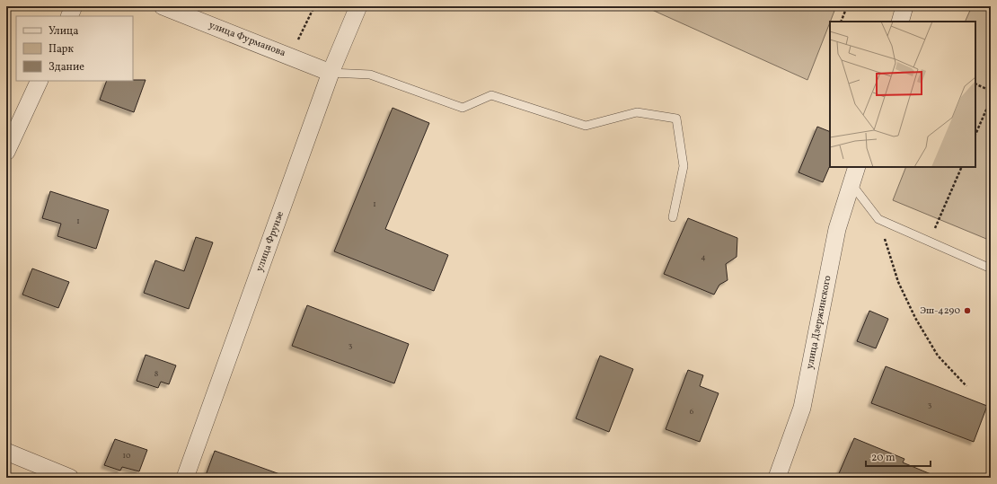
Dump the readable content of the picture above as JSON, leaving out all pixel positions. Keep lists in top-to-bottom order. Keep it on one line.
{"streets":{"street":["улица Фурманова","улица Фрунзе","улица Дзержинского"]},"crossings":[["улица Фурманова","улица Фрунзе"]],"places":["Эш-4290"],"house_numbers":["1","1","4","3","8","3","6","10"],"legend":["Улица","Парк","Здание"],"scale_bar":"20 m"}
